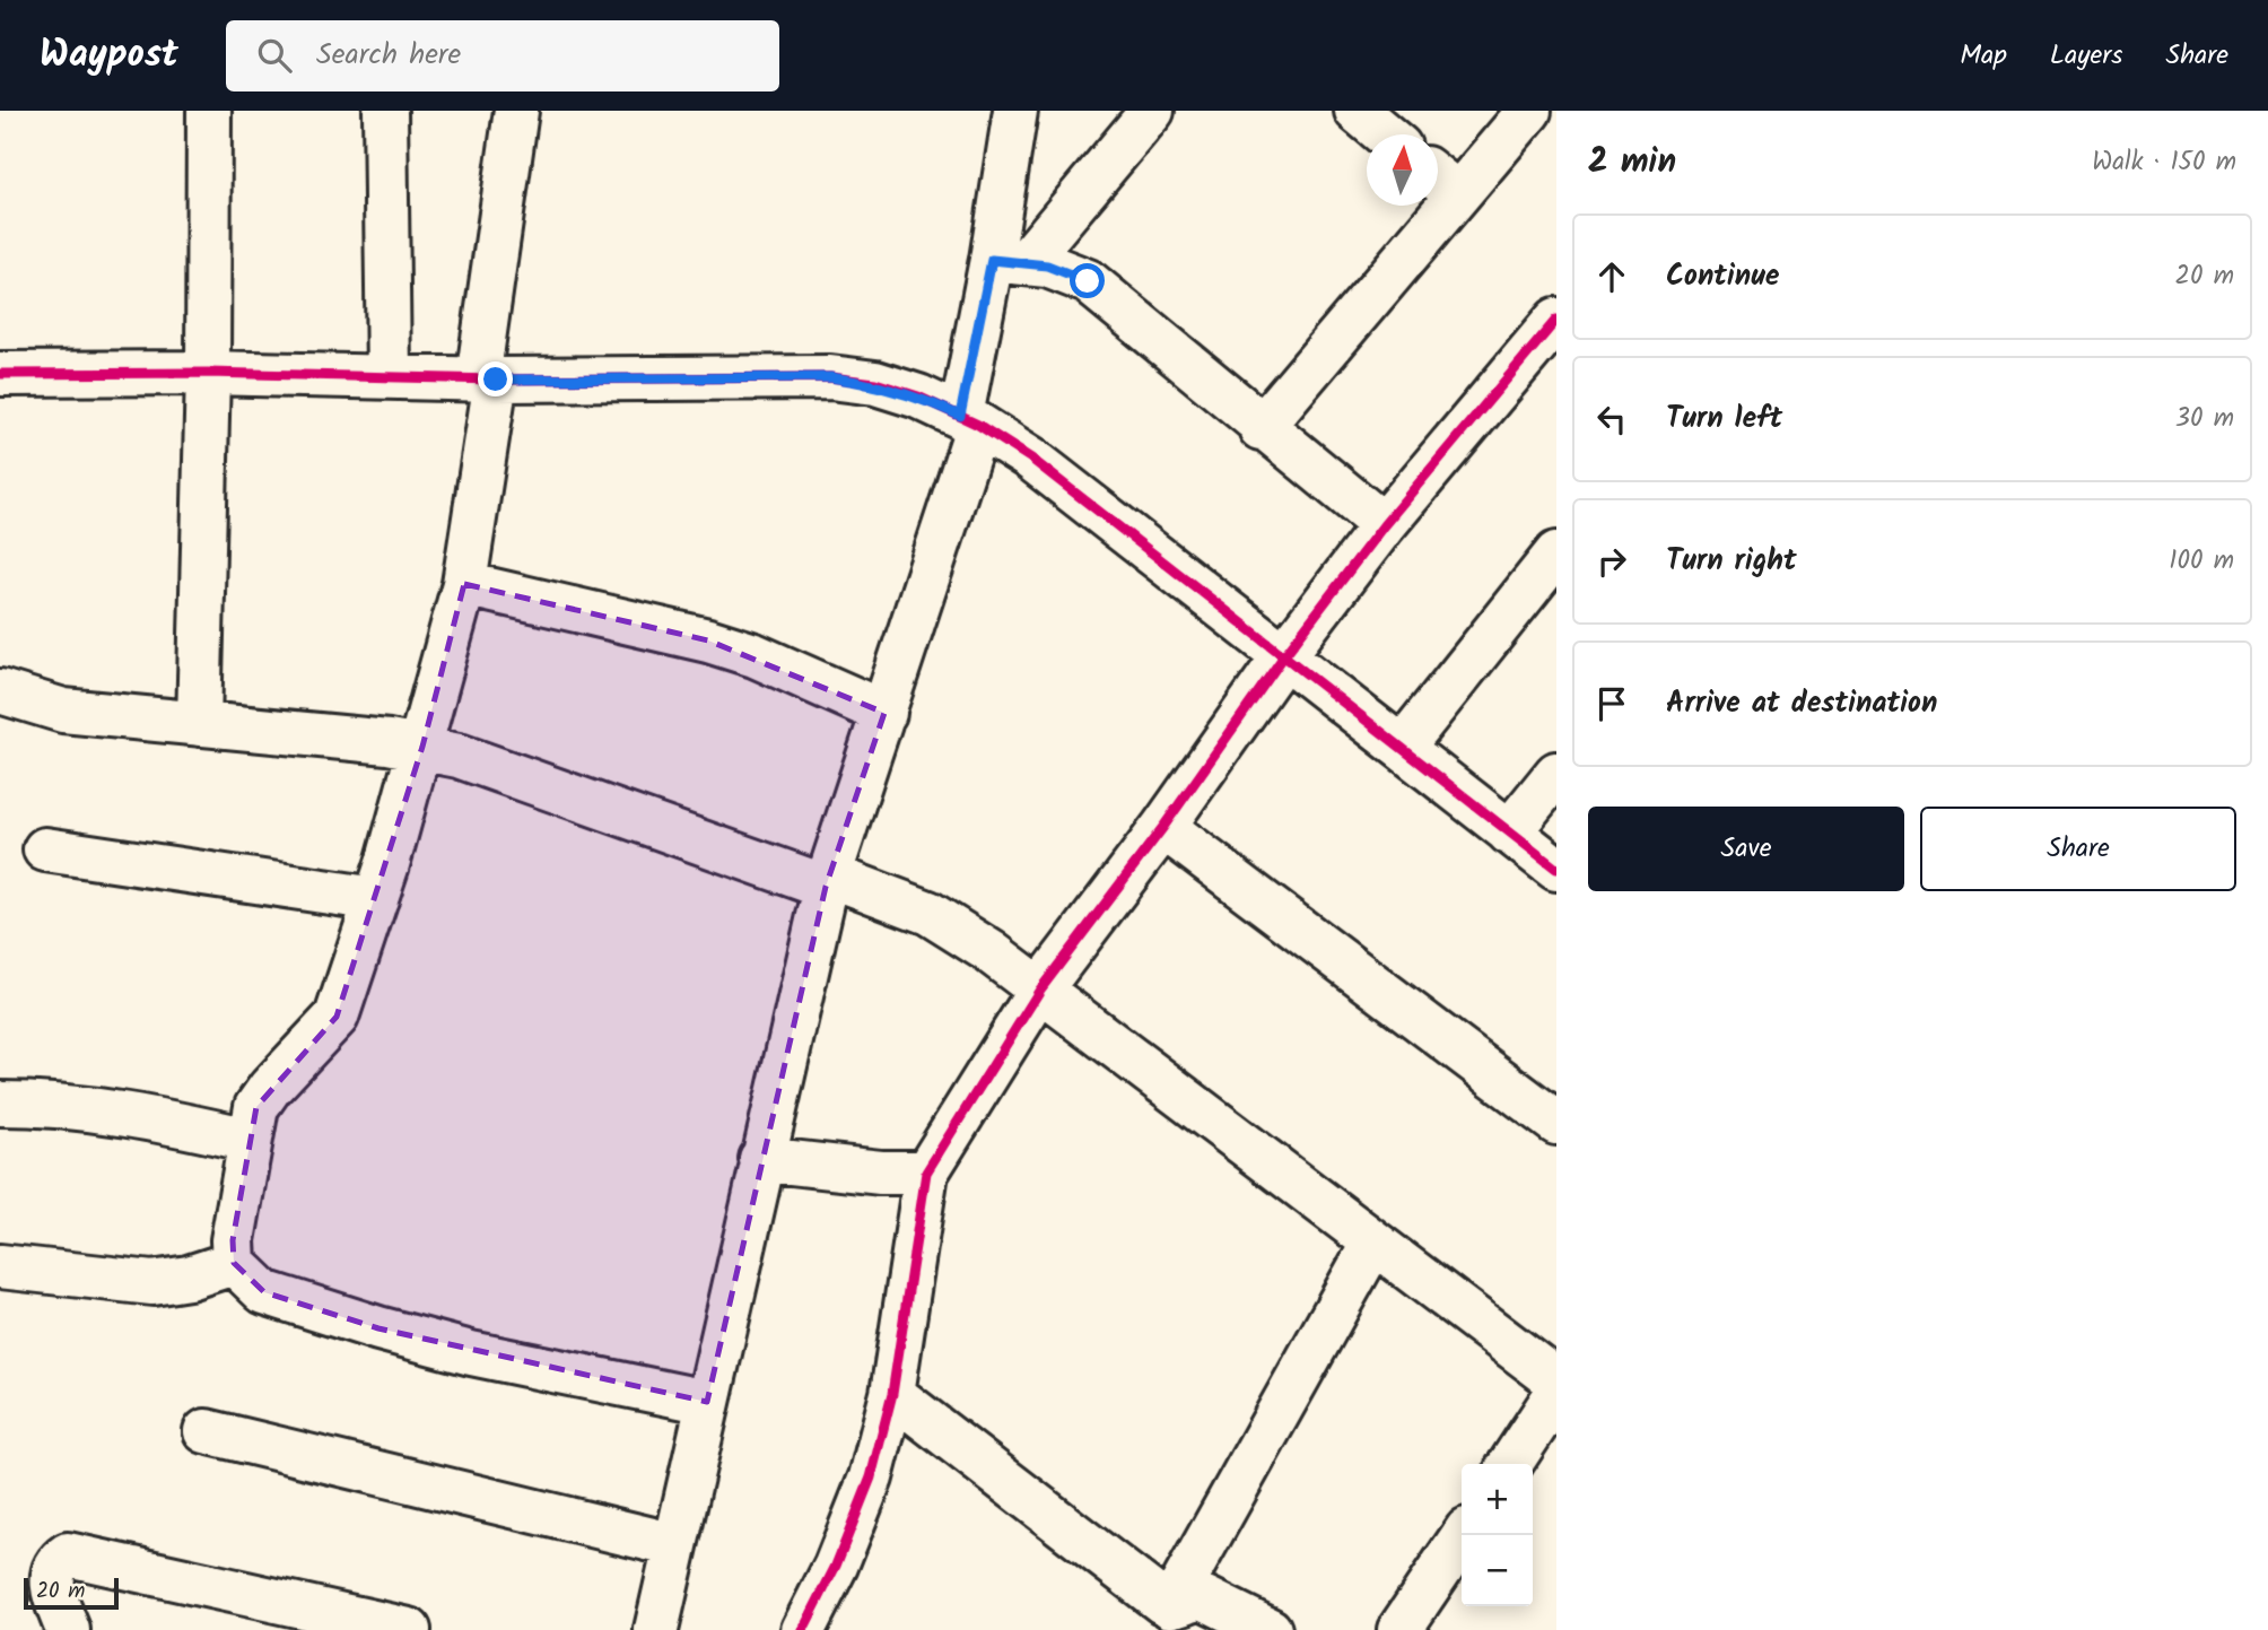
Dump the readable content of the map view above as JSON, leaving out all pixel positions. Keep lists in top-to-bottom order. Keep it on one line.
{"scale_bar":"20 m","north":"top","page":{"header":"Waypost","search":"Search here","nav":["Map","Layers","Share"],"heading":["2 min","Walk · 150 m"],"list":[["Continue","20 m"],["Turn left","30 m"],["Turn right","100 m"],"Arrive at destination"],"buttons":["Save","Share"],"map_buttons":["+","−"],"scale":"20 m"}}
